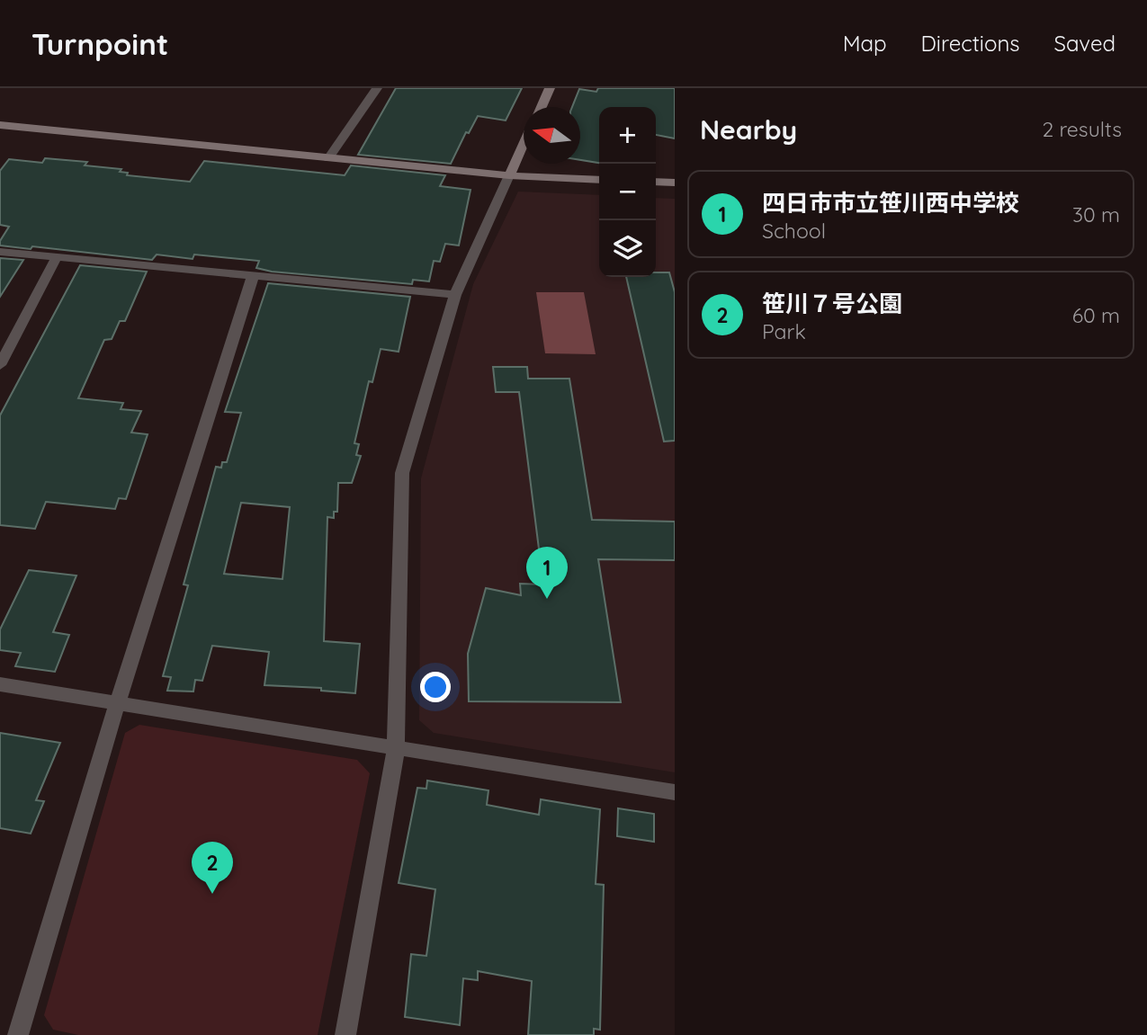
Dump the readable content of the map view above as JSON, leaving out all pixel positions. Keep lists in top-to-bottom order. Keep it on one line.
{"north":"left","page":{"header":"Turnpoint","nav":["Map","Directions","Saved"],"heading":["Nearby","2 results"],"map_buttons":["+","−"],"list":[{"mark":"1","name":"四日市市立笹川西中学校","note":"School","value":"30 m"},{"mark":"2","name":"笹川７号公園","note":"Park","value":"60 m"}],"pins":["1","2"]}}
